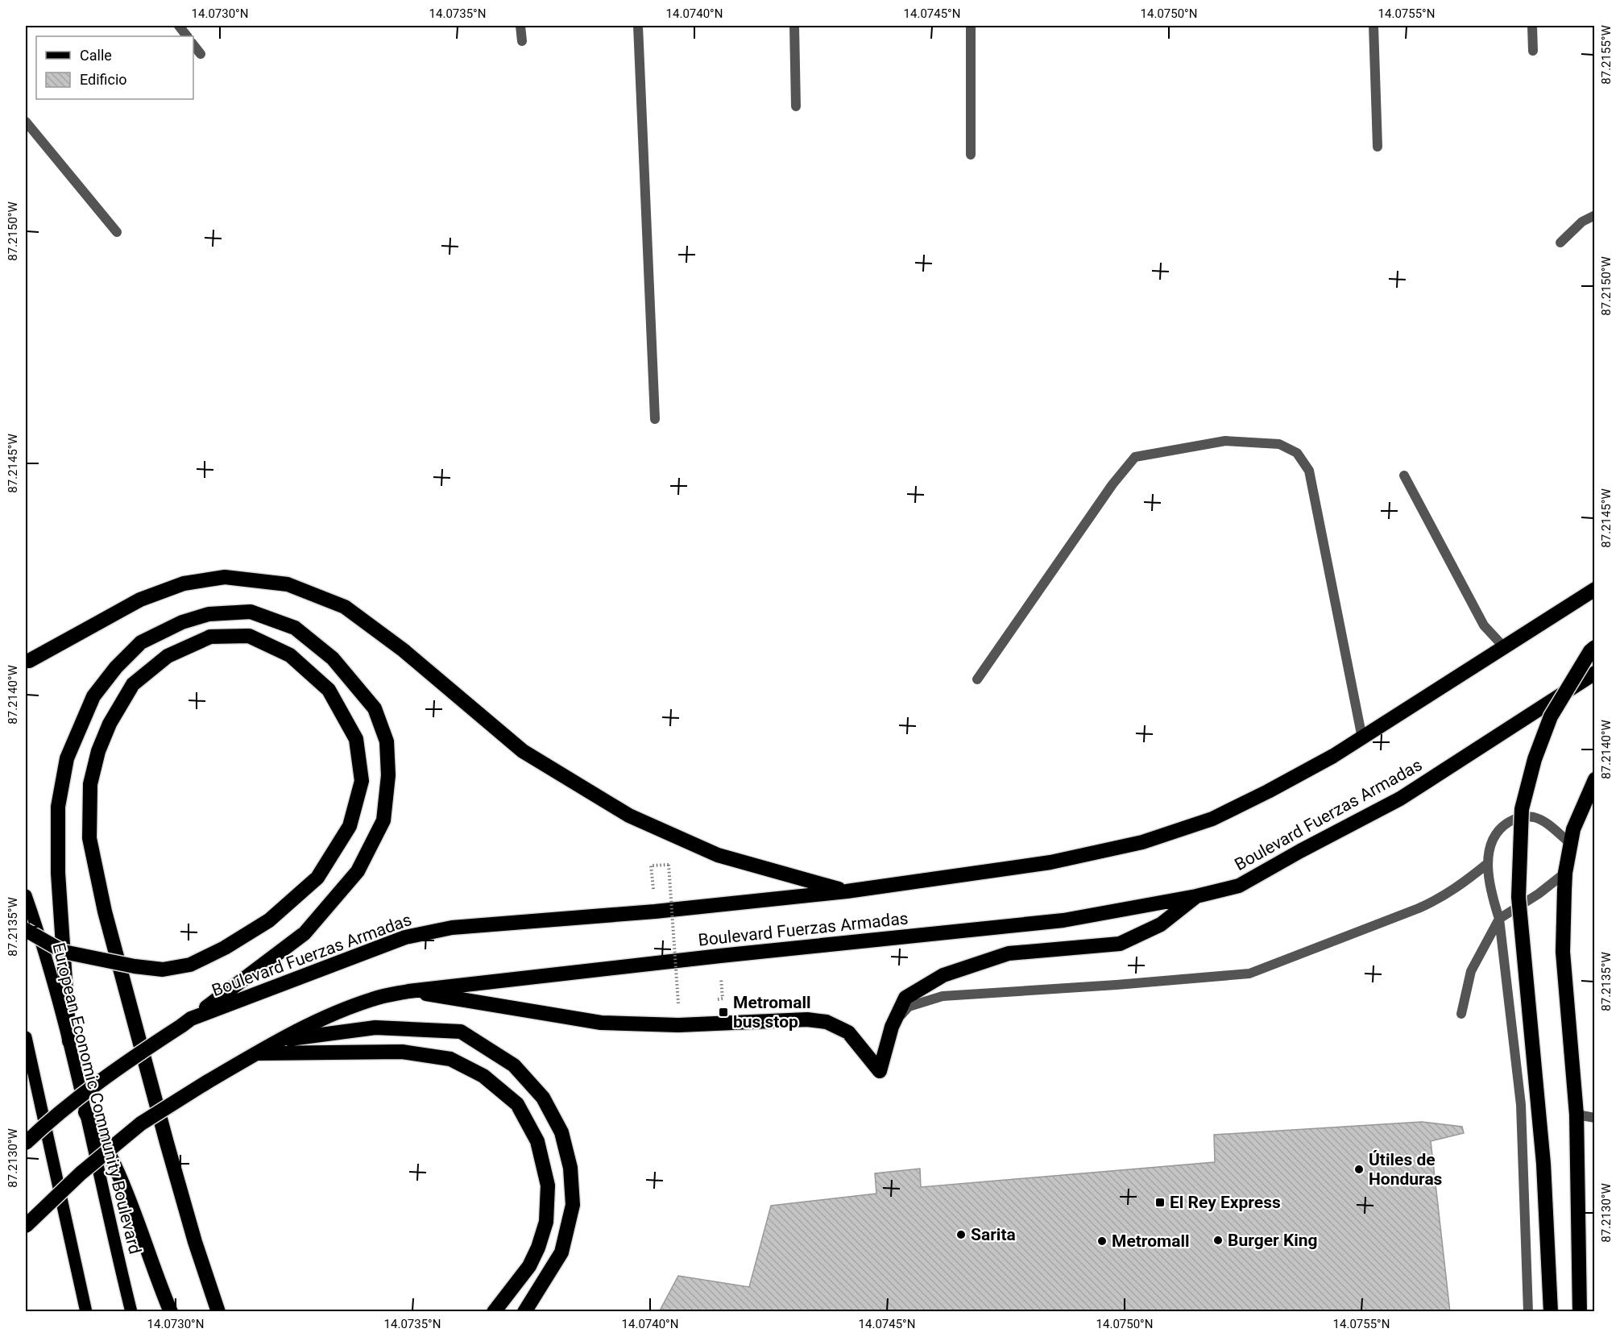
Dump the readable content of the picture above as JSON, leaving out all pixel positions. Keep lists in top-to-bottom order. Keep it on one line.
{"streets":{"highway":["Boulevard Fuerzas Armadas"],"main road":["European Economic Community Boulevard"]},"places":{"transit":["Metromall bus stop","El Rey Express"],"other":["Útiles de Honduras","Sarita","Burger King","Metromall"]},"legend":["Calle","Edificio"],"coordinates":["14.0730°N","14.0735°N","14.0740°N","14.0745°N","14.0750°N","14.0755°N","87.2155°W","87.2150°W","87.2145°W","87.2140°W","87.2135°W","87.2130°W"]}
